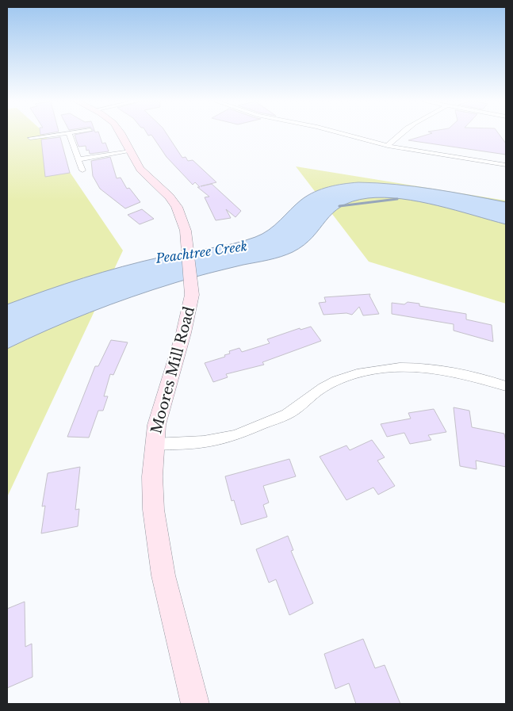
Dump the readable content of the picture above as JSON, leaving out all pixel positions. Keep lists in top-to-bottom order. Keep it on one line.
{"streets":{"street":["Moores Mill Road"]},"water":["Peachtree Creek"]}
